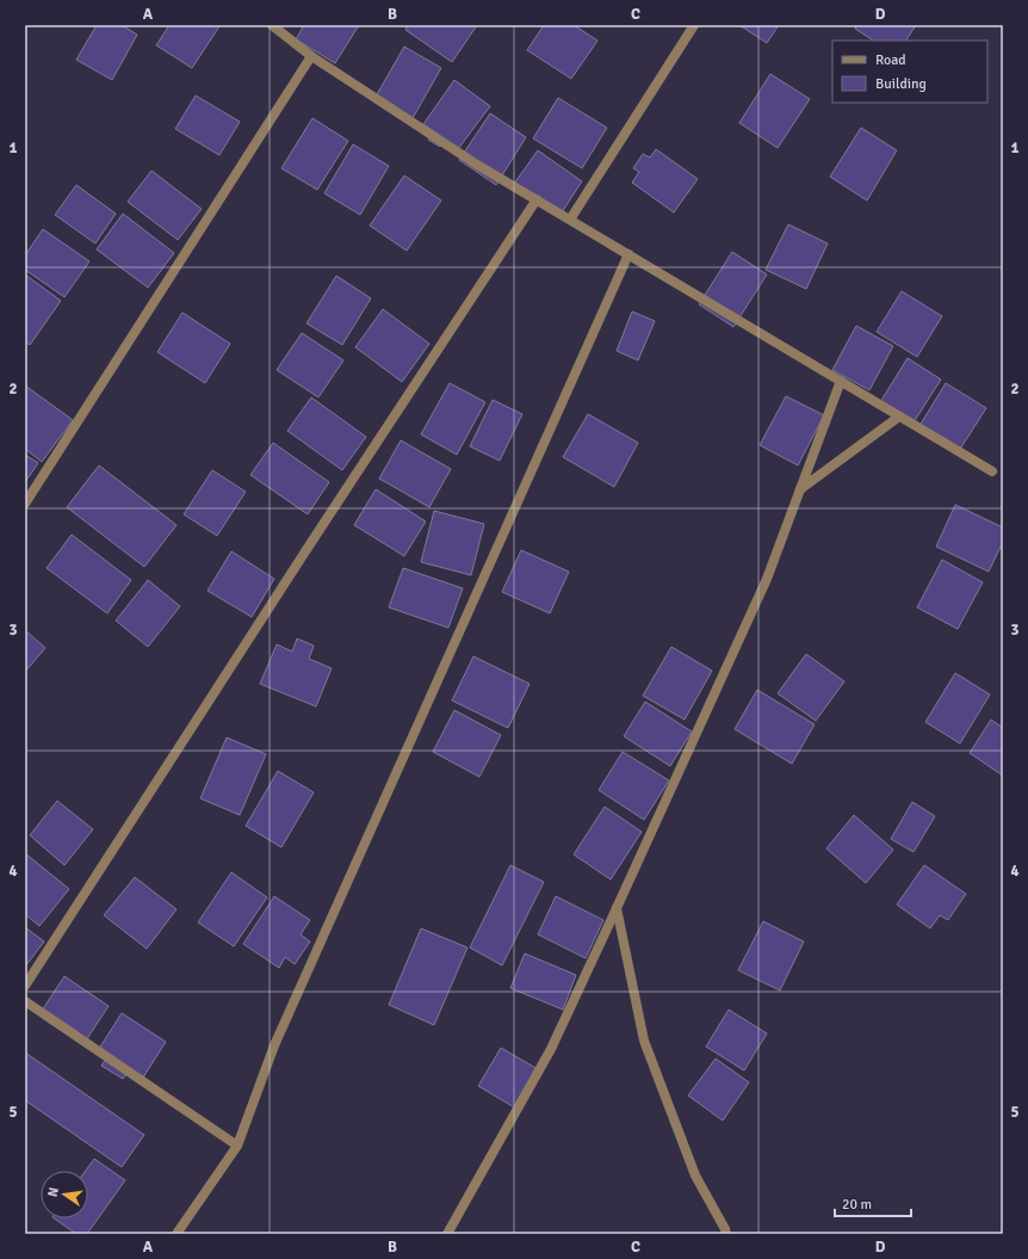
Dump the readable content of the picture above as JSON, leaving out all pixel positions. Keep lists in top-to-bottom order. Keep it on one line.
{"legend":["Road","Building"],"scale_bar":"20 m","north":"left","grid":{"columns":["A","B","C","D"],"rows":["1","2","3","4","5"]}}
